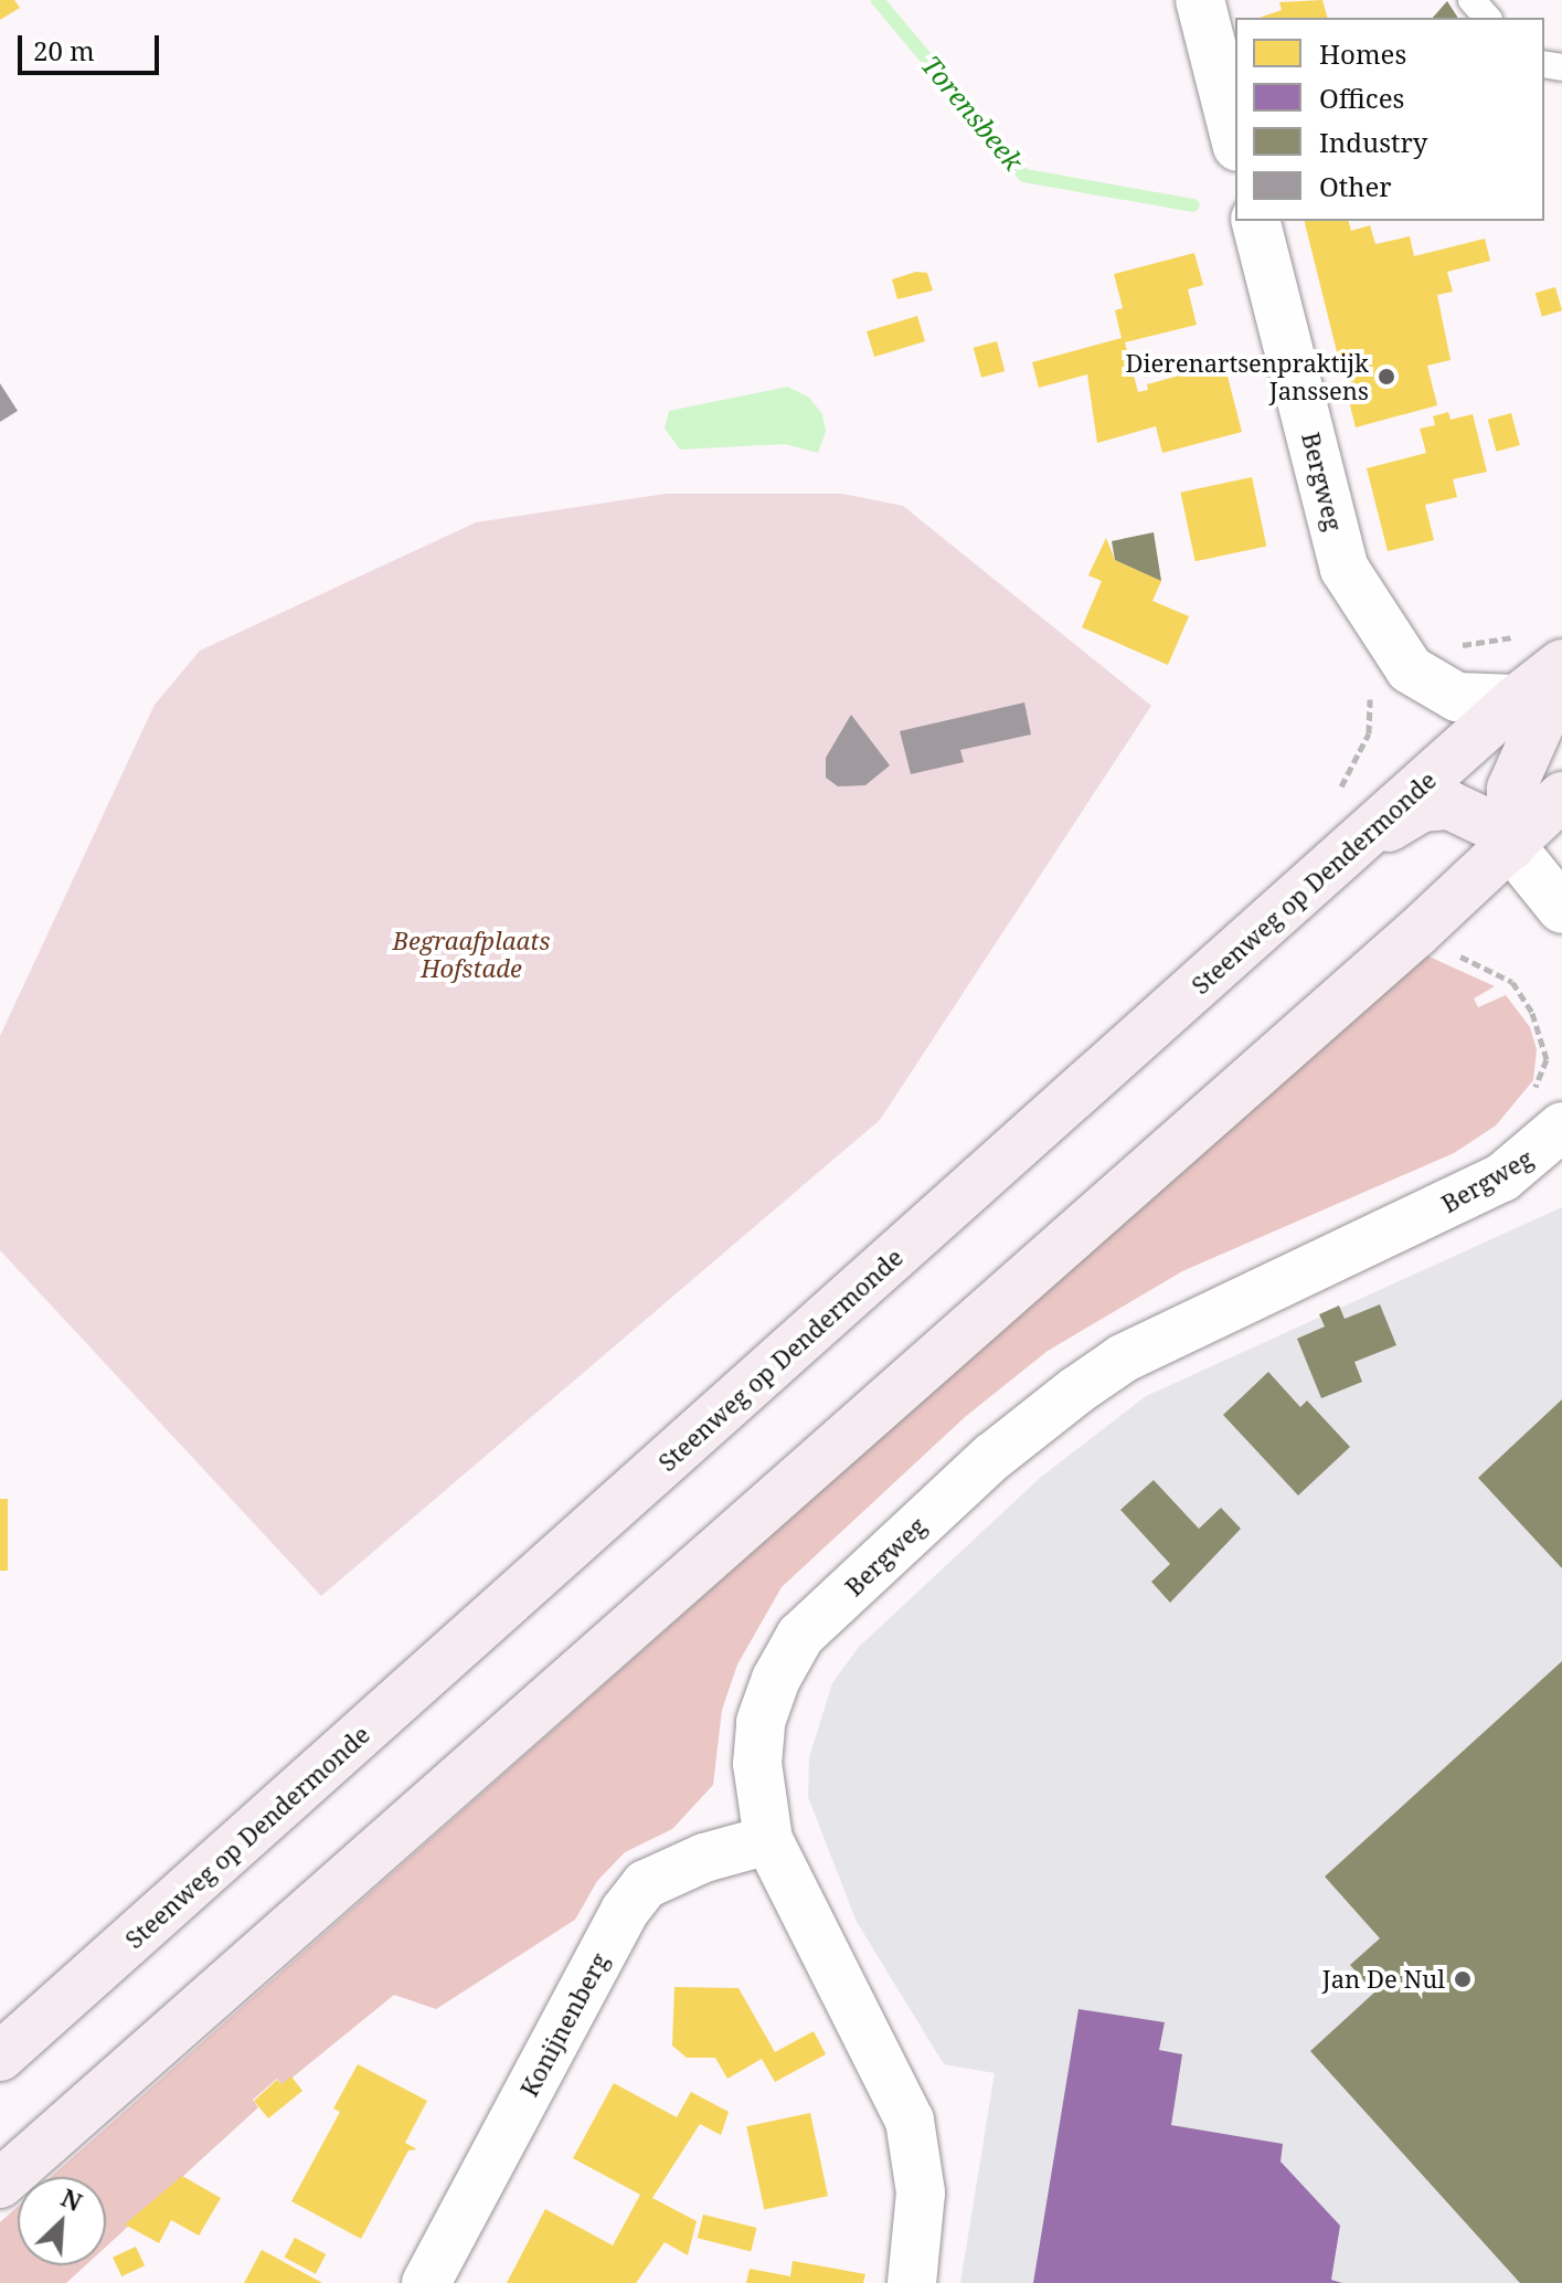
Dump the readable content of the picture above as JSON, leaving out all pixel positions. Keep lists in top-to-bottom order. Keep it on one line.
{"streets":{"main road":["Steenweg op Dendermonde"],"street":["Bergweg","Konijnenberg"]},"crossings":[["Bergweg","Steenweg op Dendermonde"],["Bergweg","Konijnenberg"]],"water":["Torensbeek"],"parks":["Begraafplaats Hofstade"],"places":["Dierenartsenpraktijk Janssens","Jan De Nul"],"legend":["Homes","Offices","Industry","Other"],"scale_bar":"20 m","north":"top right"}
